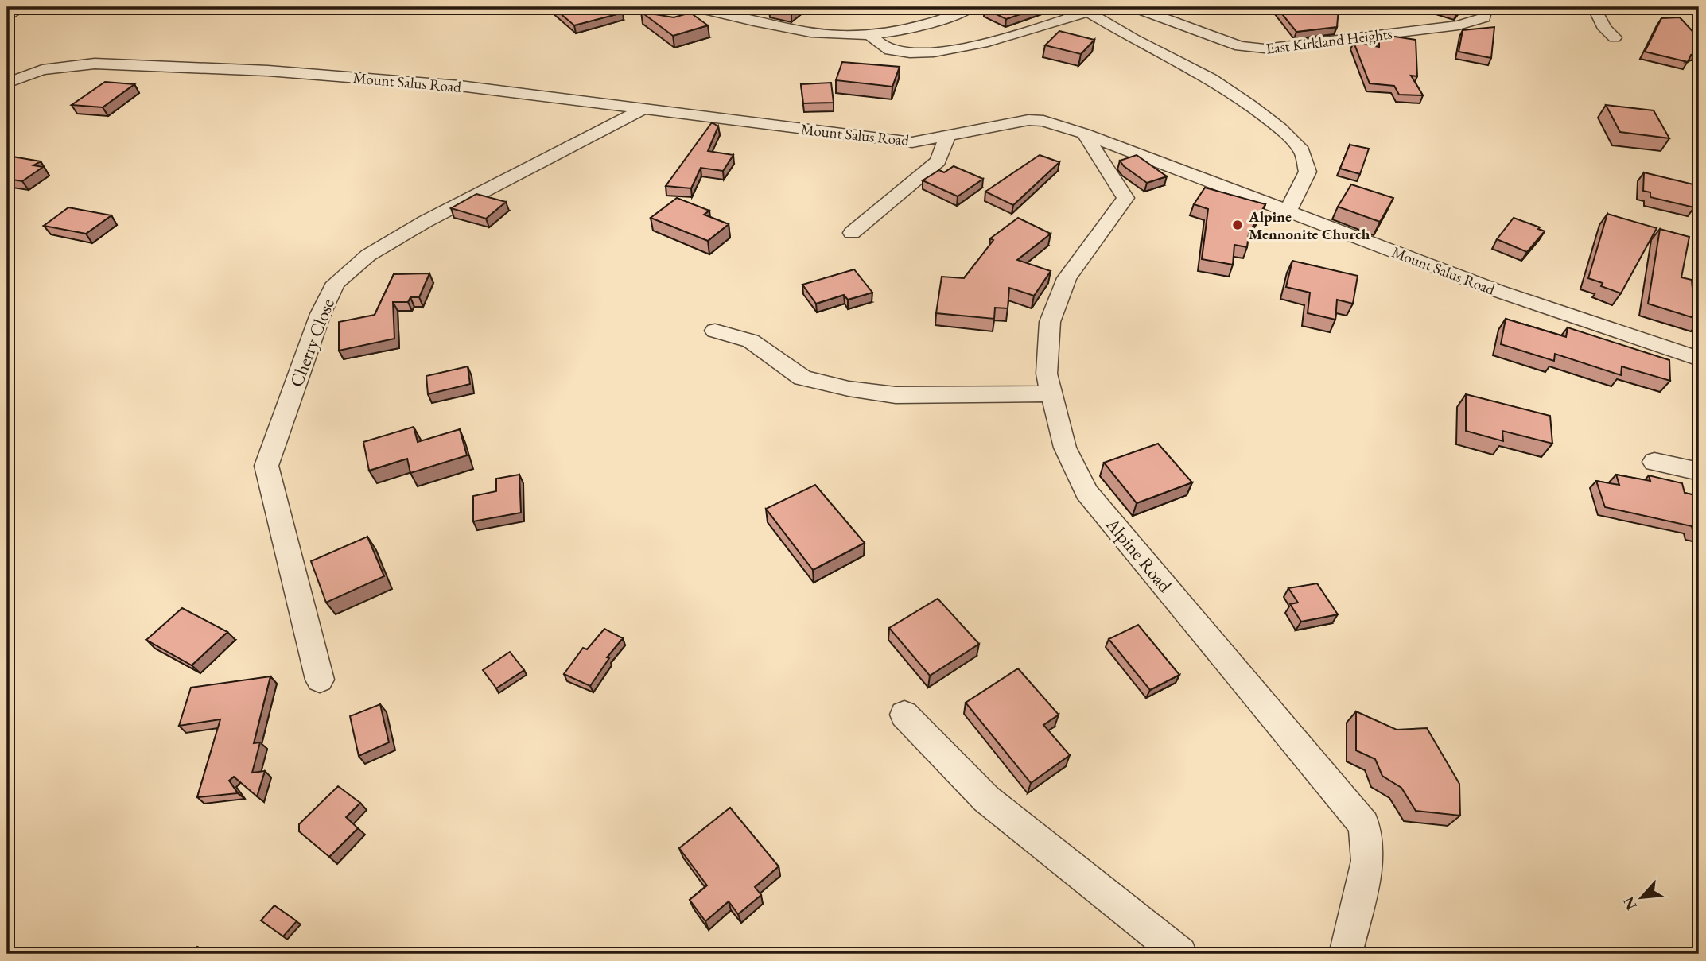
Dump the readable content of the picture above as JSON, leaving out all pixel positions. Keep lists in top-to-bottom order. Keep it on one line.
{"streets":{"street":["East Kirkland Heights","Mount Salus Road","Cherry Close","Alpine Road"]},"crossings":[["Mount Salus Road","Cherry Close"],["Mount Salus Road","Alpine Road"]],"places":["Alpine Mennonite Church"],"north":"bottom left"}
